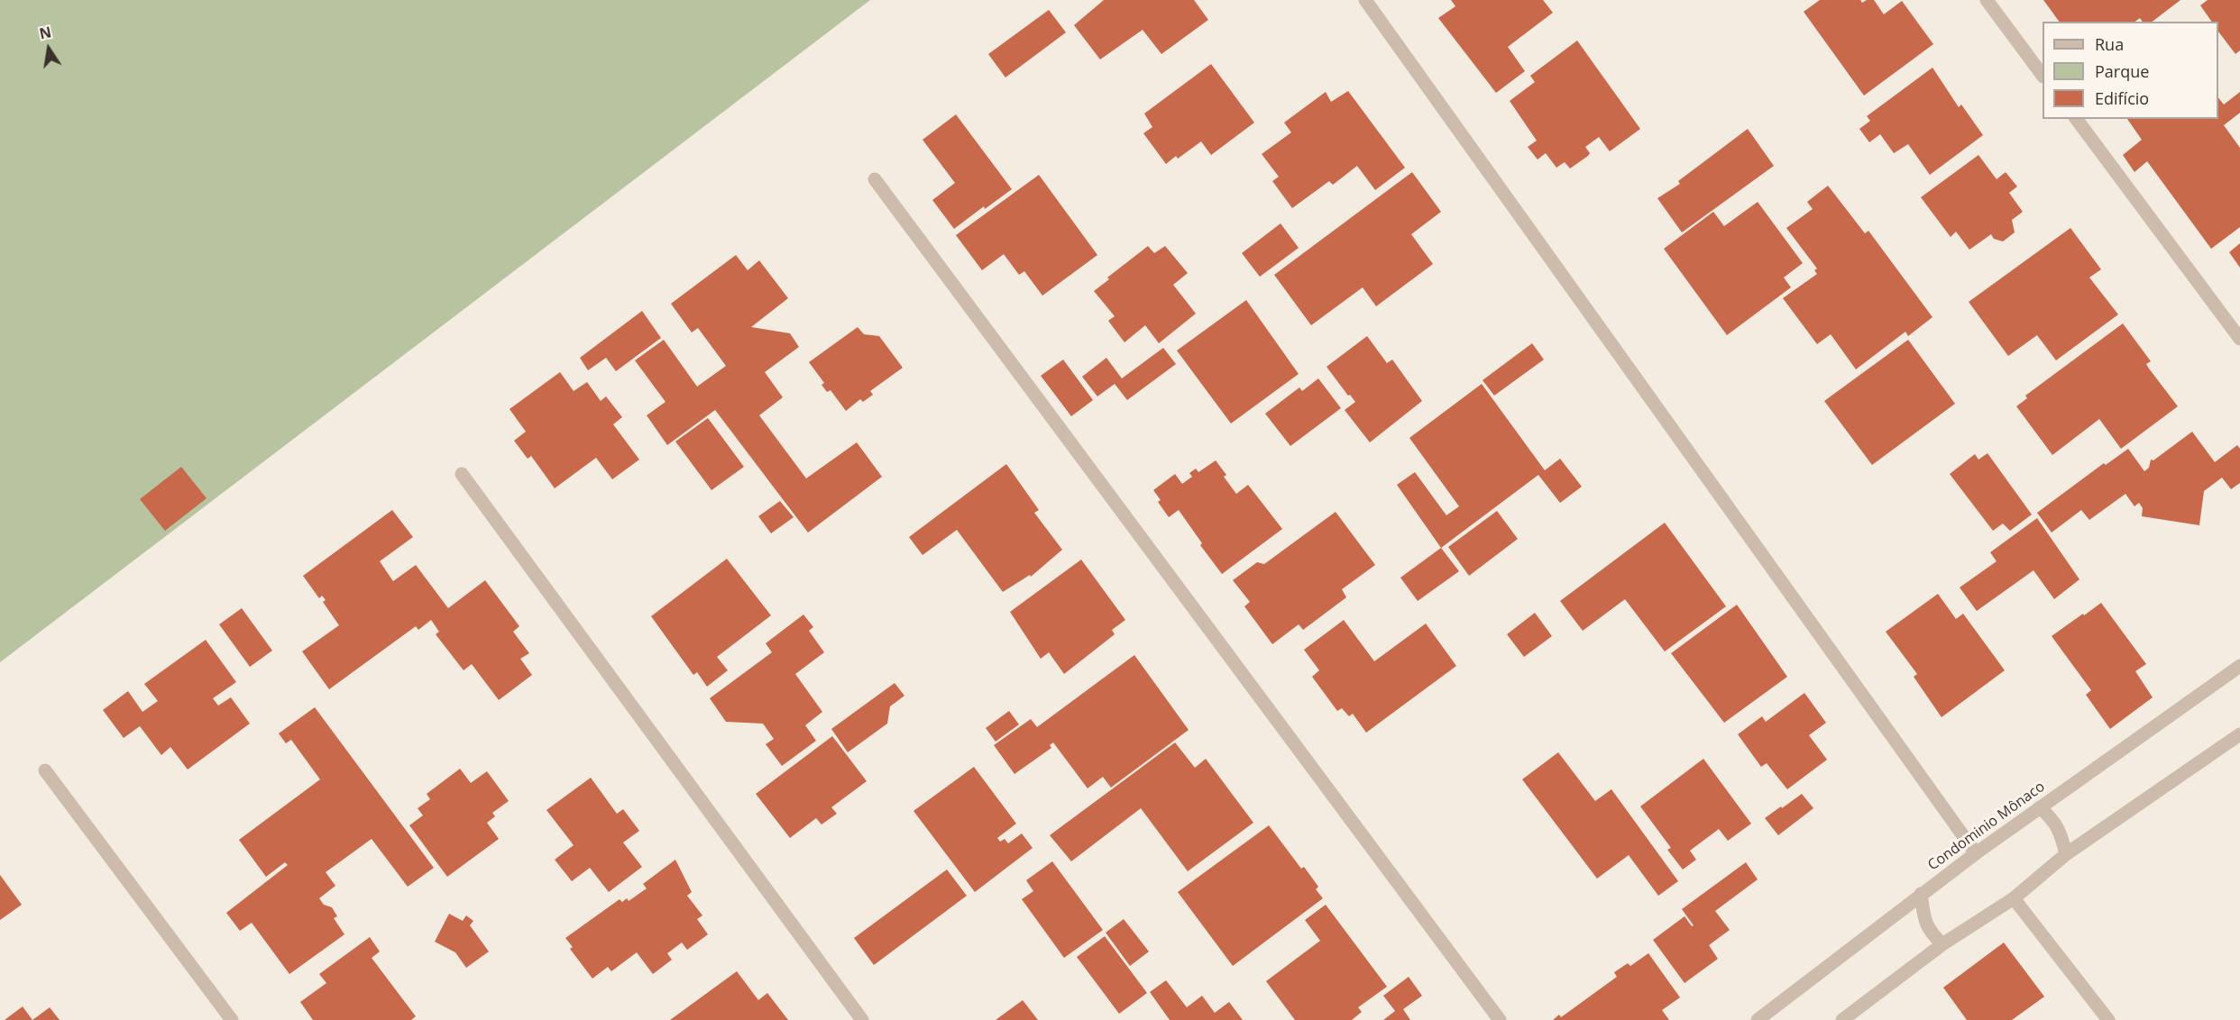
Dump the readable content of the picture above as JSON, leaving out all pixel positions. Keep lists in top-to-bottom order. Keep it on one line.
{"streets":{"street":["Condominio Mônaco"]},"legend":["Rua","Parque","Edifício"],"north":"top"}
